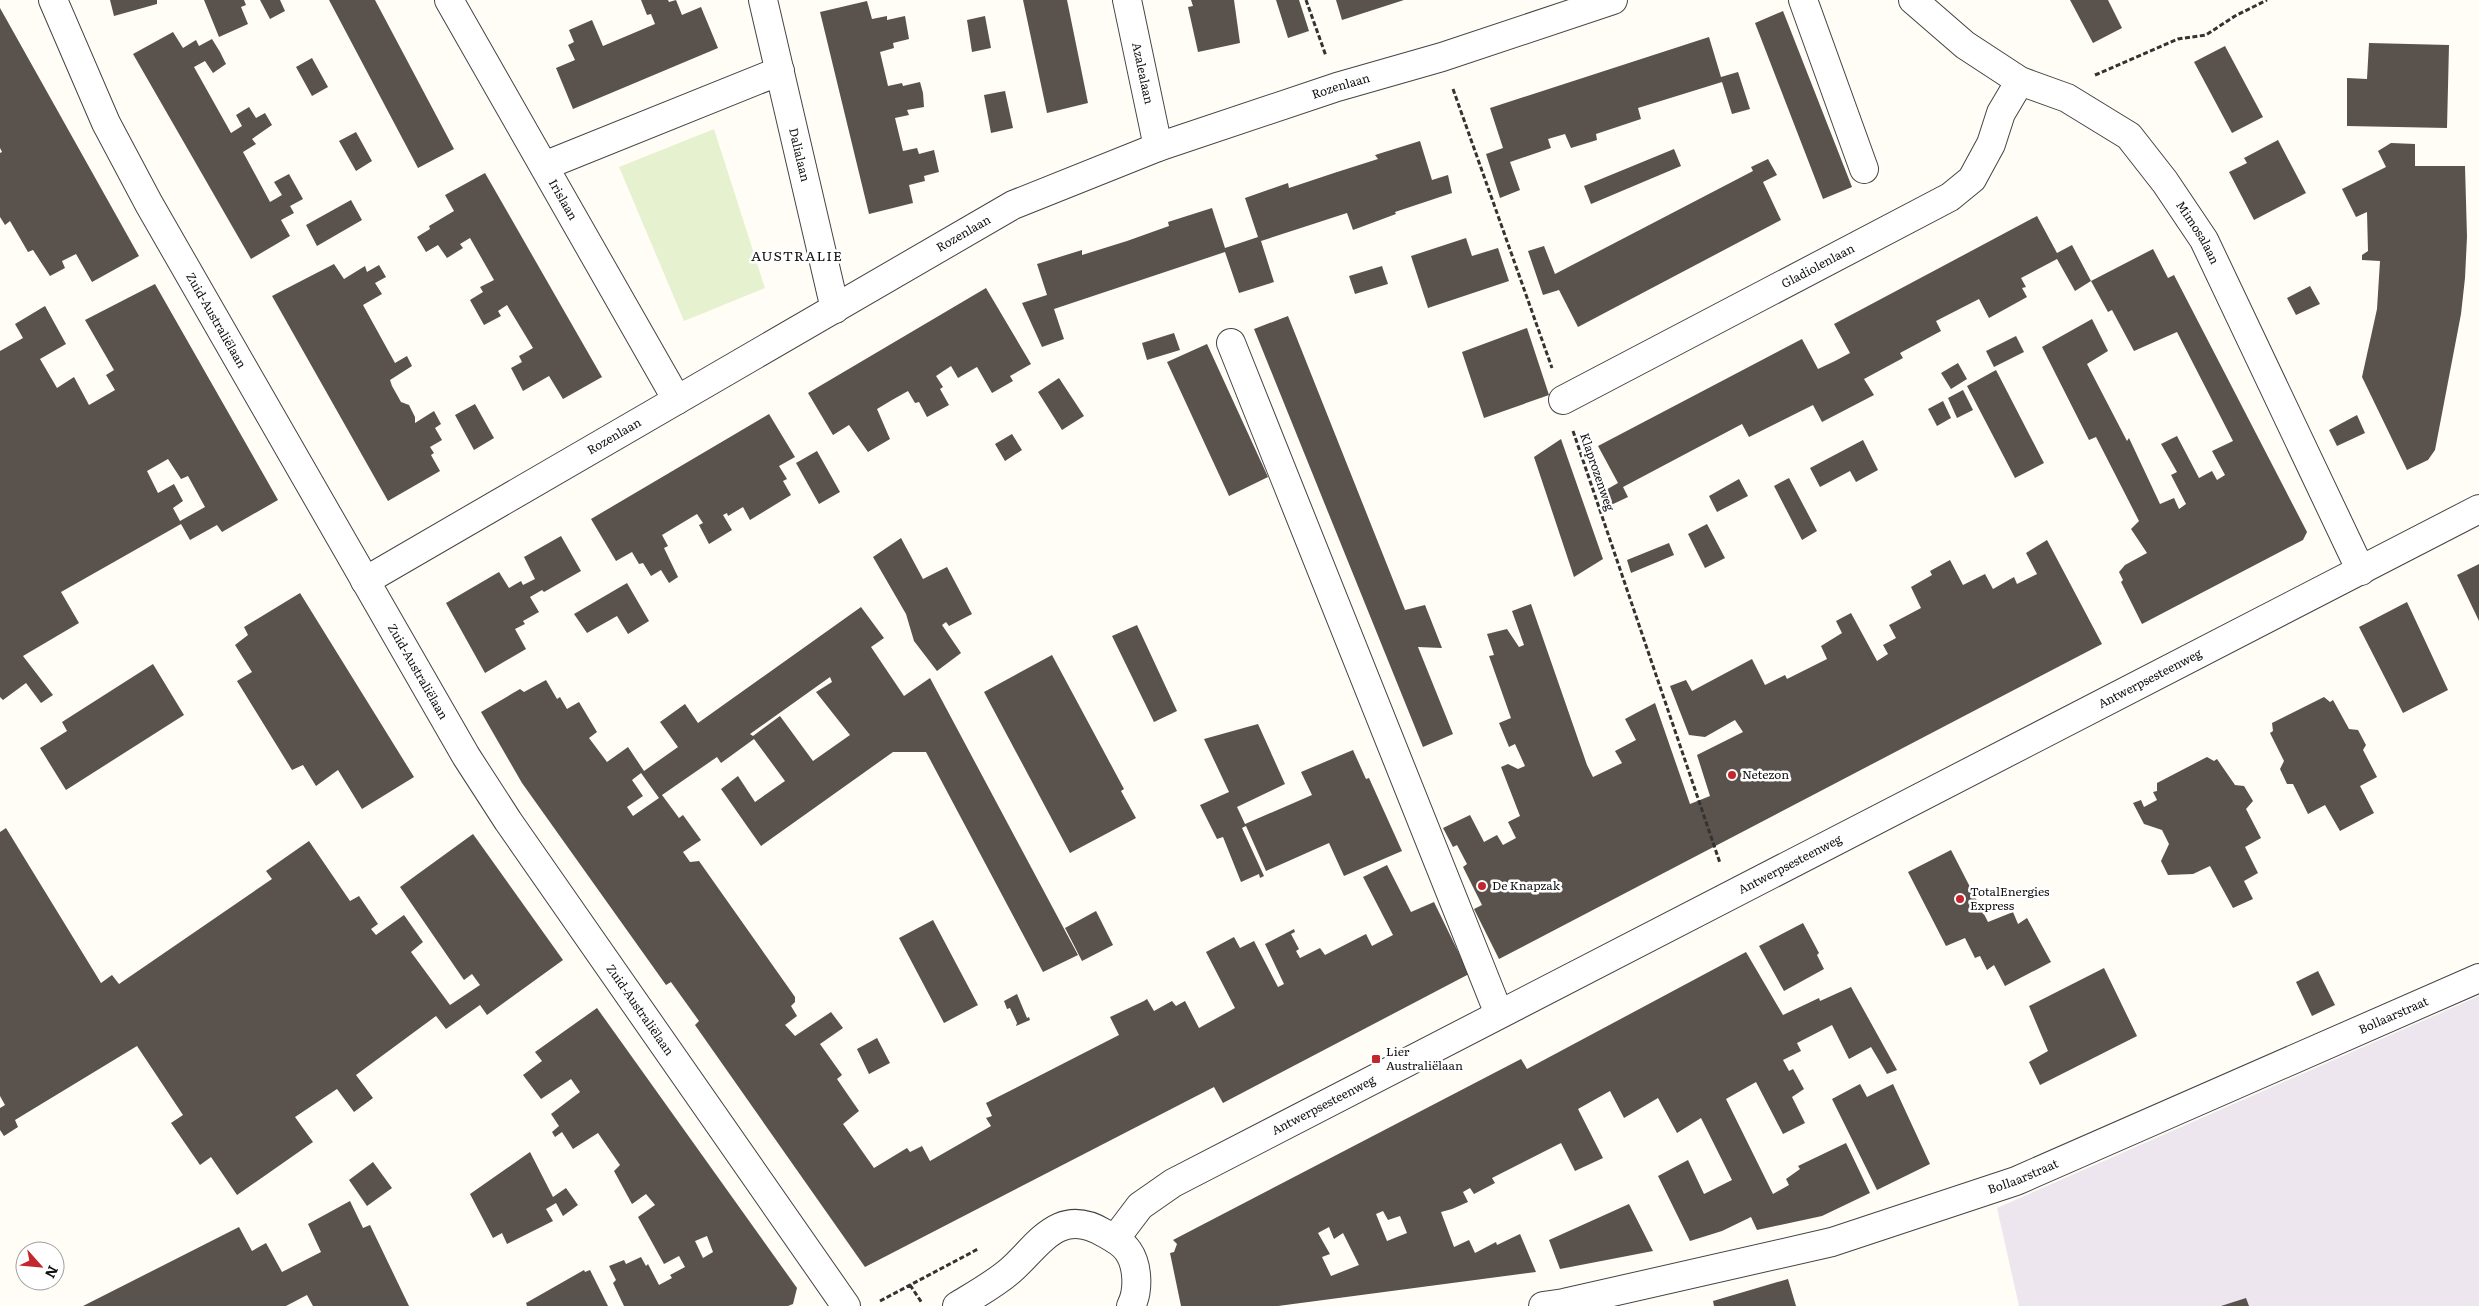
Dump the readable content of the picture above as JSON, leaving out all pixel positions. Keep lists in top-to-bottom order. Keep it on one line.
{"streets":{"street":["Azalealaan","Rozenlaan","Dalialaan","Irislaan","Mimosalaan","Gladiolenlaan","Zuid-Australiëlaan","Antwerpsesteenweg","Bollaarstraat"],"path":["Klaprozenweg"]},"crossings":[["Azalealaan","Rozenlaan"],["Rozenlaan","Dalialaan"],["Rozenlaan","Irislaan"],["Rozenlaan","Zuid-Australiëlaan"],["Rozenlaan","Klaprozenweg"],["Mimosalaan","Gladiolenlaan"],["Mimosalaan","Antwerpsesteenweg"],["Gladiolenlaan","Klaprozenweg"],["Klaprozenweg","Antwerpsesteenweg"]],"districts":["AUSTRALIE"],"places":{"other":["Netezon","De Knapzak","TotalEnergies Express"],"transit":["Lier Australiëlaan"]},"north":"bottom right"}
